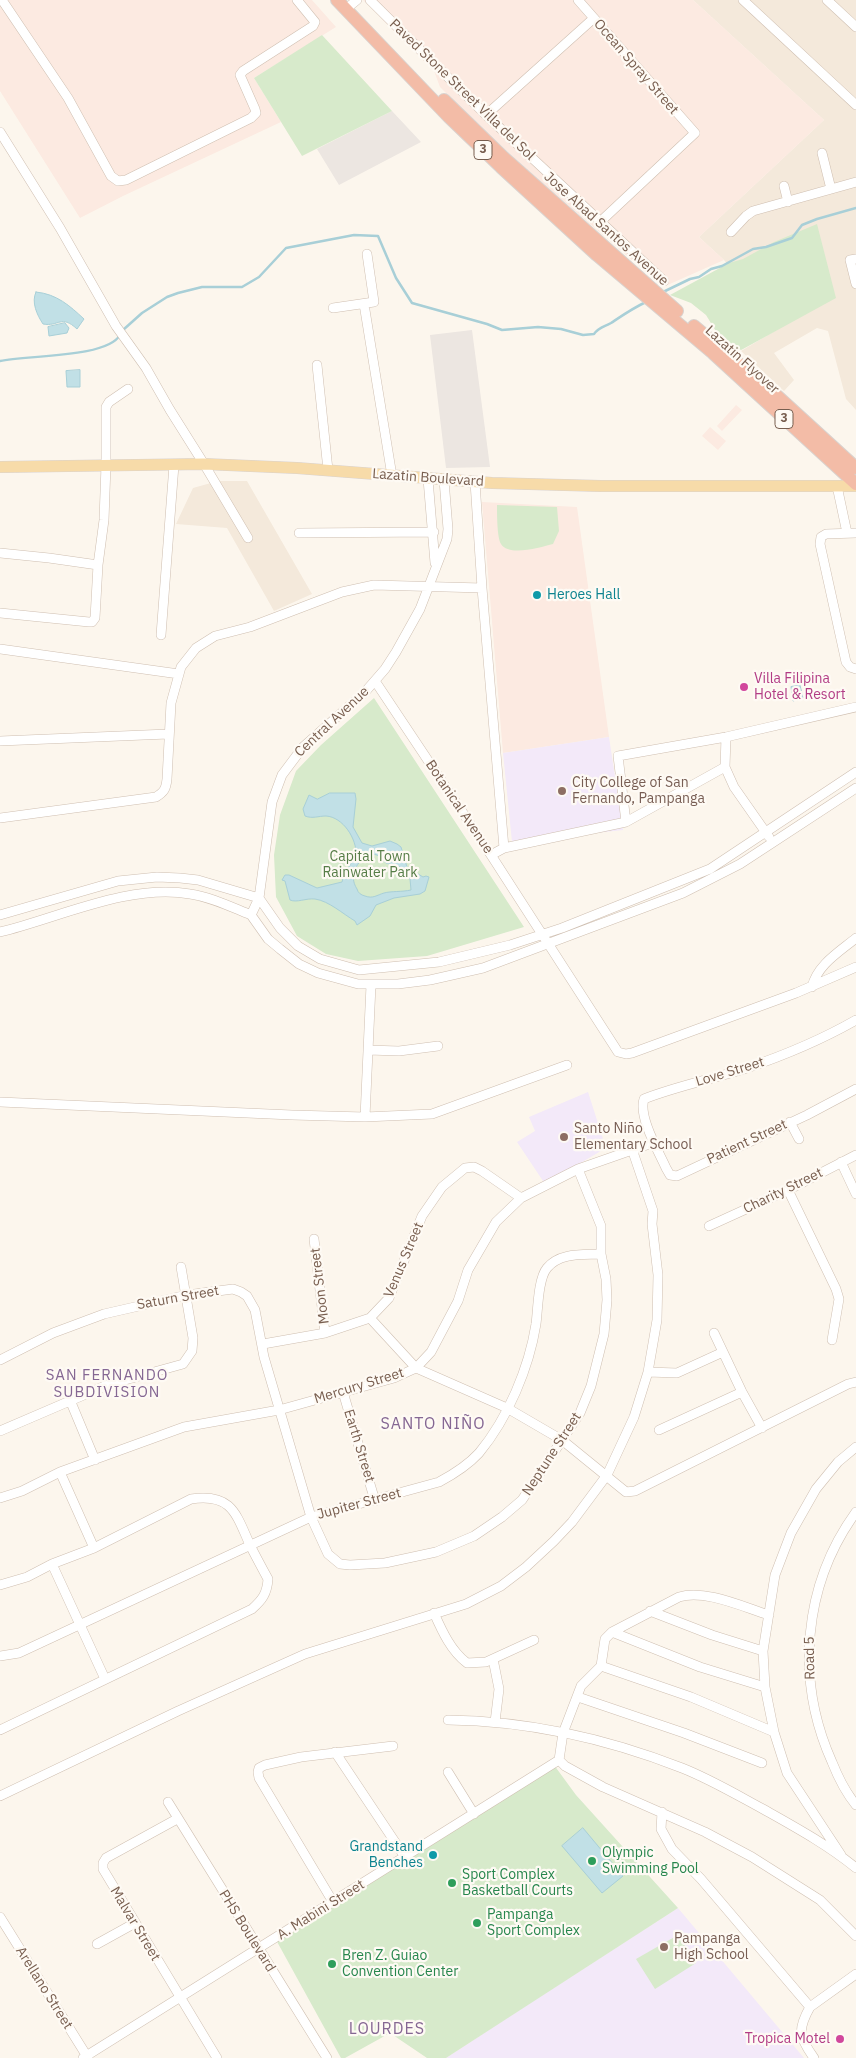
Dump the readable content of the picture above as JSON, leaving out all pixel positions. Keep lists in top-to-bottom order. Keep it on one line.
{"streets":{"highway":["3","Jose Abad Santos Avenue","Lazatin Flyover"],"main road":["Lazatin Boulevard"],"street":["Ocean Spray Street","Paved Stone Street Villa del Sol","Central Avenue","Botanical Avenue","Love Street","Patient Street","Charity Street","Venus Street","Moon Street","Saturn Street","Mercury Street","Earth Street","Neptune Street","Jupiter Street","Road 5","A. Mabini Street","Malvar Street","PHS Boulevard","Arellano Street"]},"crossings":[["Ocean Spray Street","Paved Stone Street Villa del Sol"],["Jose Abad Santos Avenue","Lazatin Flyover"],["Jose Abad Santos Avenue","Lazatin Boulevard"],["Lazatin Flyover","Lazatin Boulevard"],["Lazatin Boulevard","Central Avenue"],["Central Avenue","Botanical Avenue"],["Love Street","Patient Street"],["Love Street","Mercury Street"],["Patient Street","Mercury Street"],["Venus Street","Moon Street"],["Venus Street","Saturn Street"],["Venus Street","Mercury Street"],["Saturn Street","Mercury Street"],["Saturn Street","Neptune Street"],["Mercury Street","Earth Street"],["Mercury Street","Neptune Street"],["Earth Street","Jupiter Street"],["Neptune Street","Jupiter Street"],["A. Mabini Street","Malvar Street"],["A. Mabini Street","PHS Boulevard"],["A. Mabini Street","Arellano Street"],["Malvar Street","PHS Boulevard"]],"districts":["SAN FERNANDO SUBDIVISION","SANTO NIÑO","LOURDES"],"parks":["Capital Town Rainwater Park"],"places":["Heroes Hall","Villa Filipina Hotel & Resort","City College of San Fernando, Pampanga","Santo Niño Elementary School","Grandstand Benches","Olympic Swimming Pool","Sport Complex Basketball Courts","Pampanga Sport Complex","Pampanga High School","Bren Z. Guiao Convention Center","Tropica Motel"]}
